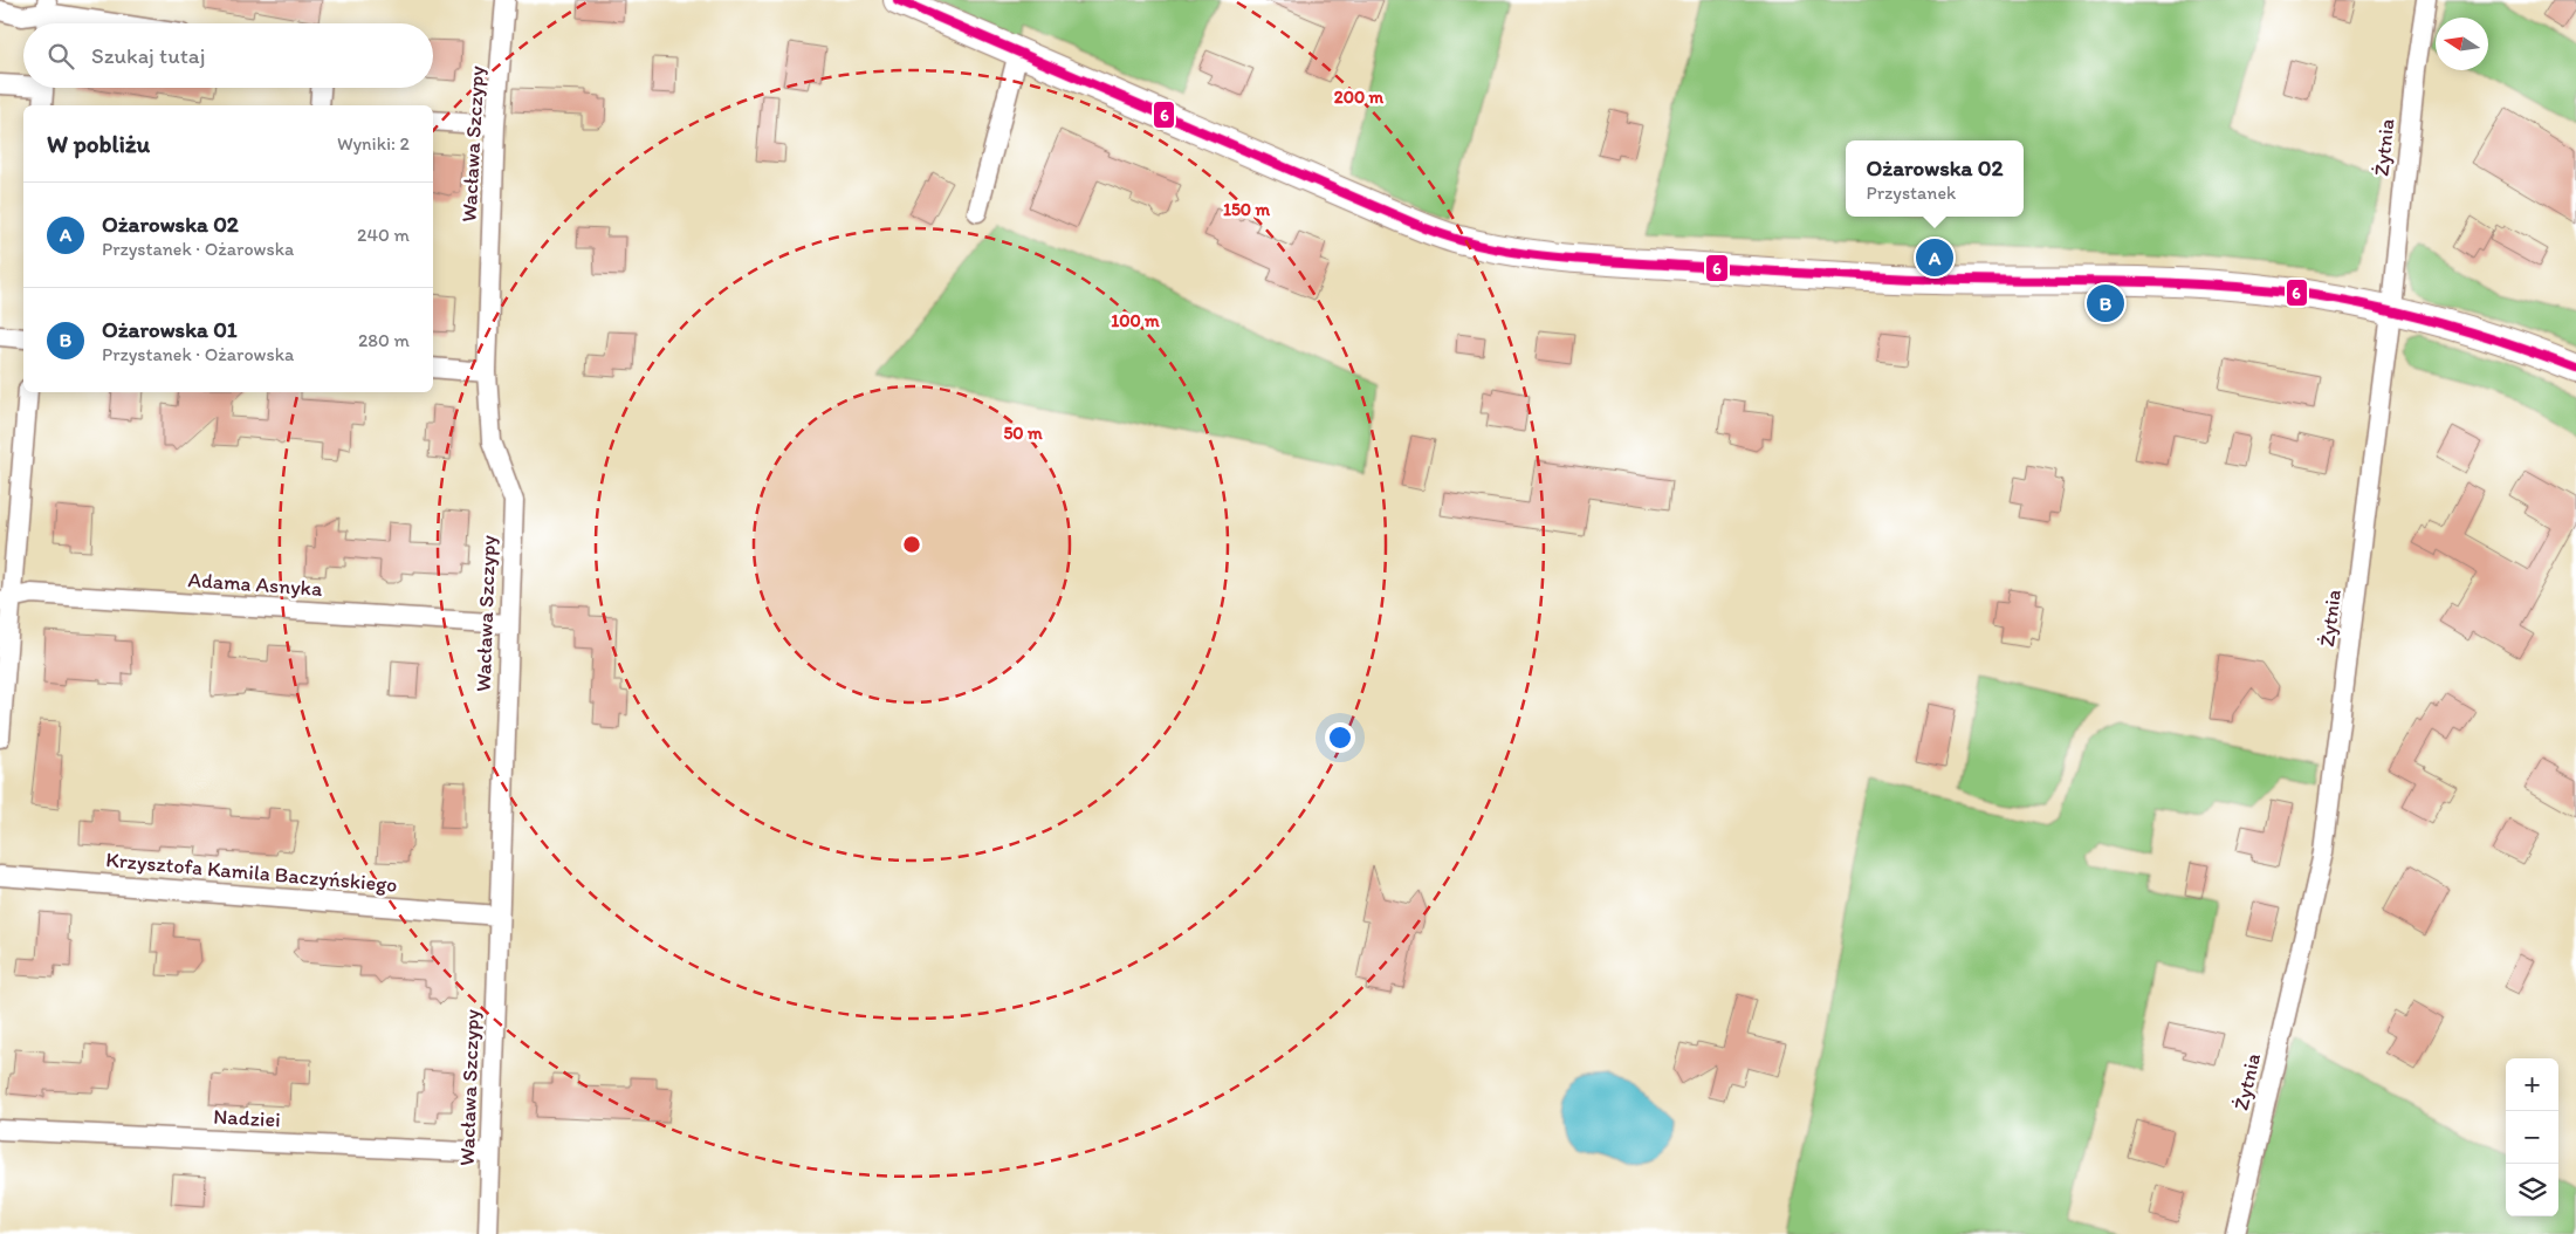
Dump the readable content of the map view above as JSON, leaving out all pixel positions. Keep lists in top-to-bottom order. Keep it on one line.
{"streets":{"street":["Wacława Szczypy","Żytnia","Adama Asnyka","Krzysztofa Kamila Baczyńskiego","Nadziei"]},"crossings":[["Wacława Szczypy","Adama Asnyka"],["Wacława Szczypy","Krzysztofa Kamila Baczyńskiego"],["Wacława Szczypy","Nadziei"]],"lines":["transit line 6"],"north":"left","page":{"search":"Szukaj tutaj","heading":["W pobliżu","Wyniki: 2"],"popup":["Ożarowska 02","Przystanek"],"list":[{"mark":"A","name":"Ożarowska 02","note":"Przystanek · Ożarowska","value":"240 m"},{"mark":"B","name":"Ożarowska 01","note":"Przystanek · Ożarowska","value":"280 m"}],"pins":["A","B"],"map_buttons":["+","−"]},"rings":["200 m","150 m","100 m","50 m"]}
